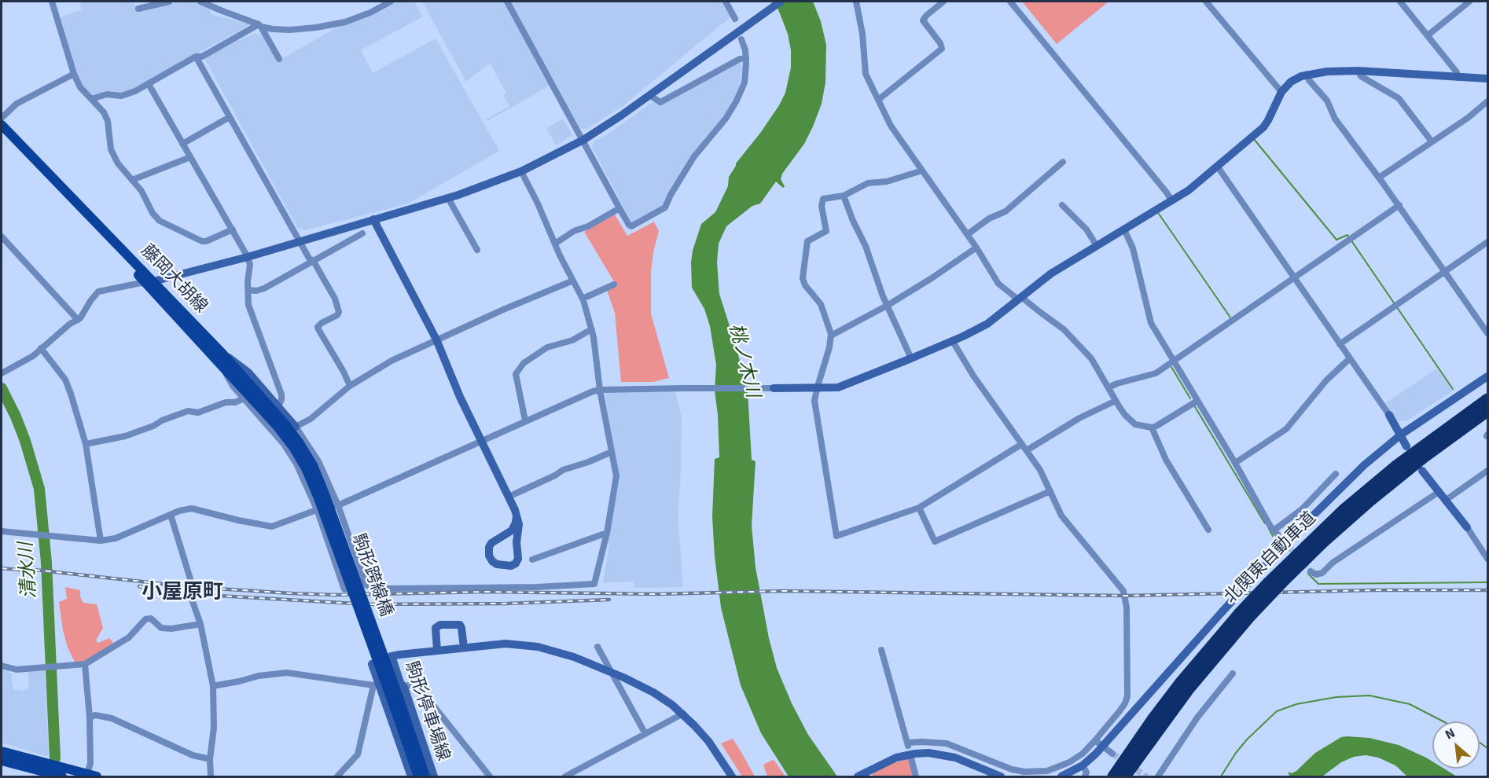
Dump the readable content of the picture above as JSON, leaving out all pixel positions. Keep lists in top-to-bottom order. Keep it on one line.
{"streets":{"highway":["北関東自動車道"],"main road":["藤岡大胡線","駒形跨線橋"],"street":["駒形停車場線"]},"crossings":[["藤岡大胡線","駒形跨線橋"]],"districts":["小屋原町"],"water":["桃ノ木川","清水川"],"north":"top left"}
